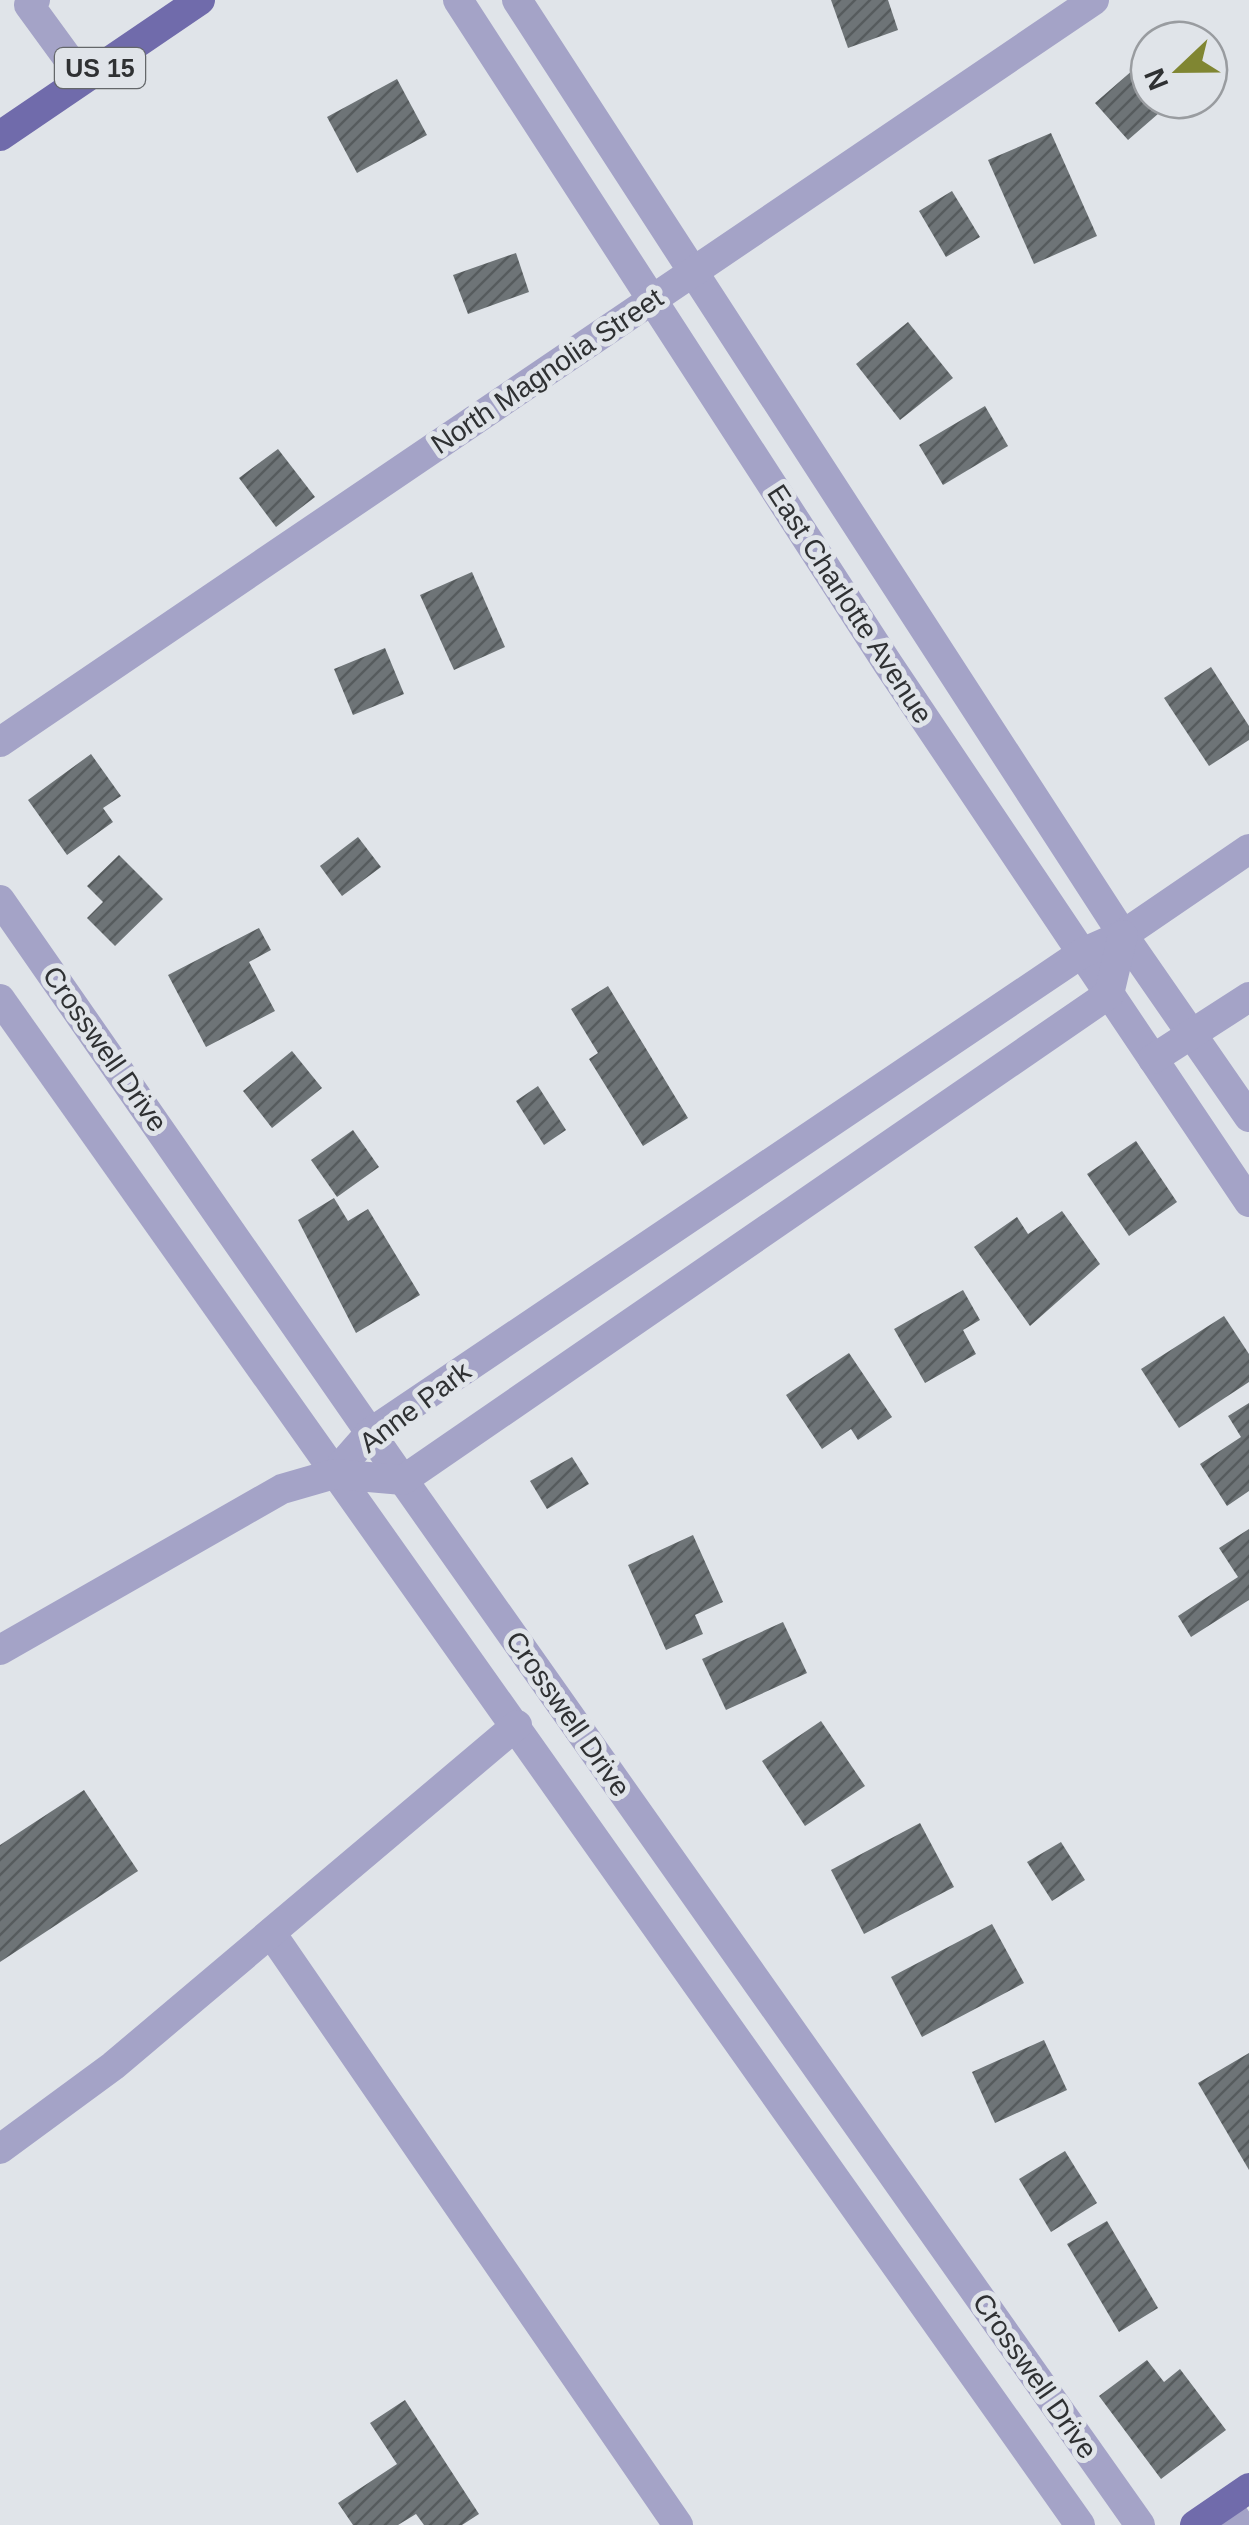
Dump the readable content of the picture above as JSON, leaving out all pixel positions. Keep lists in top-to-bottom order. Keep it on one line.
{"streets":{"main road":["US 15"],"street":["North Magnolia Street","East Charlotte Avenue","Crosswell Drive","Anne Park"]},"crossings":[["North Magnolia Street","East Charlotte Avenue"],["East Charlotte Avenue","Anne Park"],["Crosswell Drive","Anne Park"]],"north":"left"}
